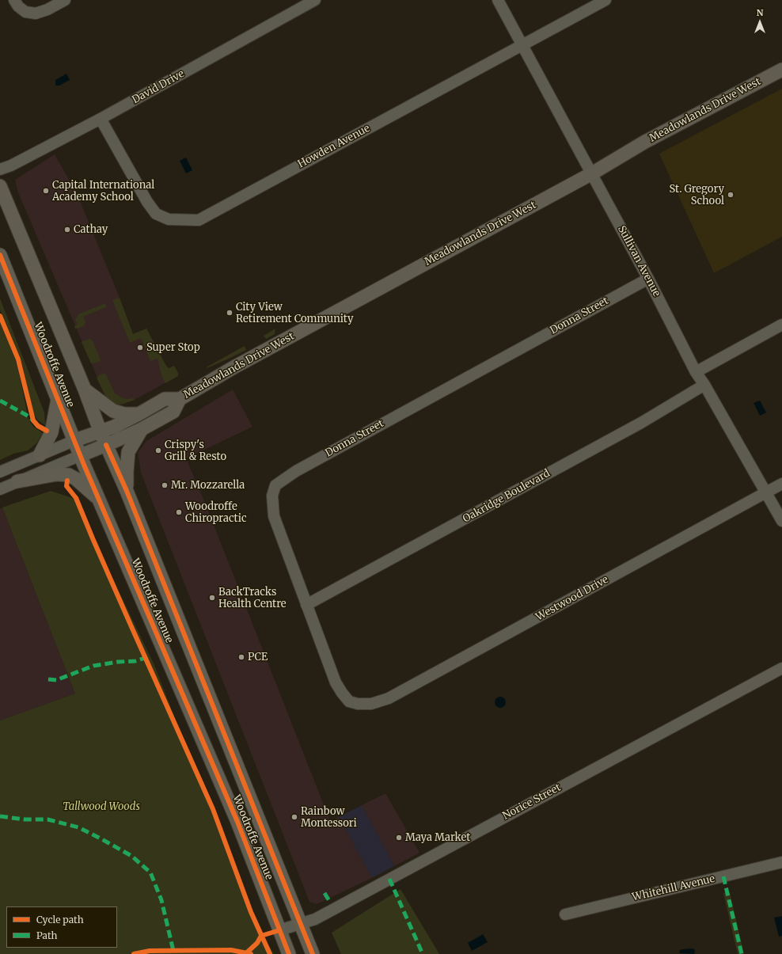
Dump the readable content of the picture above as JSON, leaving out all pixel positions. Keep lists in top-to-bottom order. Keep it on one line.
{"streets":{"main road":["Meadowlands Drive West","Woodroffe Avenue"],"street":["David Drive","Howden Avenue","Sullivan Avenue","Donna Street","Oakridge Boulevard","Westwood Drive","Norice Street","Whitehill Avenue"]},"crossings":[["David Drive","Howden Avenue"],["Meadowlands Drive West","Sullivan Avenue"],["Meadowlands Drive West","Woodroffe Avenue"],["Howden Avenue","Sullivan Avenue"],["Sullivan Avenue","Donna Street"],["Sullivan Avenue","Oakridge Boulevard"],["Sullivan Avenue","Westwood Drive"],["Donna Street","Oakridge Boulevard"],["Donna Street","Westwood Drive"],["Woodroffe Avenue","Norice Street"]],"parks":["Tallwood Woods"],"places":["Capital International Academy School","St. Gregory School","Cathay","City View Retirement Community","Super Stop","Crispy's Grill & Resto","Mr. Mozzarella","Woodroffe Chiropractic","BackTracks Health Centre","PCE","Rainbow Montessori","Maya Market"],"legend":["Cycle path","Path"],"north":"top"}
